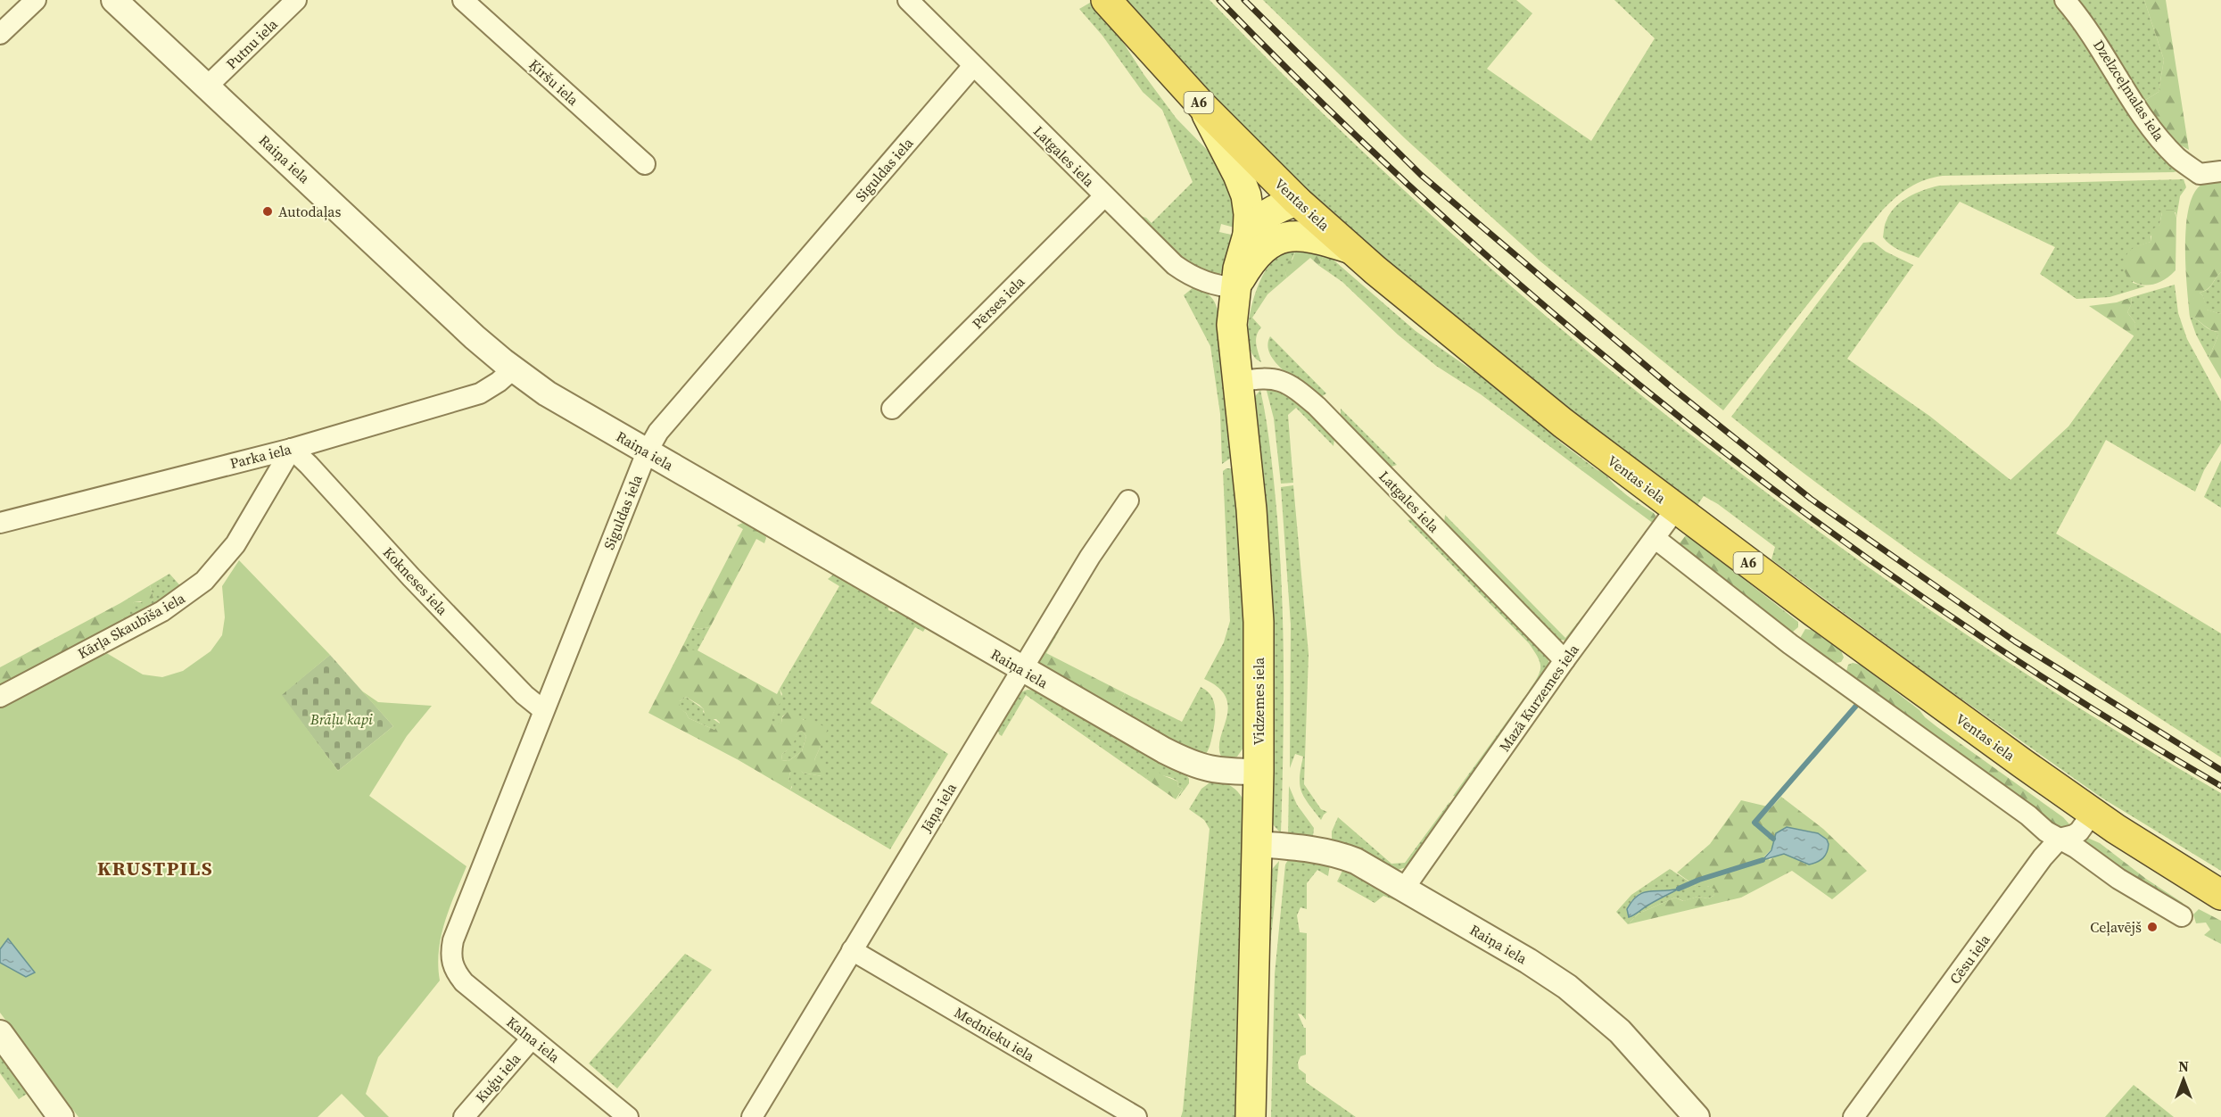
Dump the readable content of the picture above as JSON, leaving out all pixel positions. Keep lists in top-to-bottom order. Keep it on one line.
{"streets":{"highway":["A6","Ventas iela"],"main road":["Vidzemes iela"],"street":["Putnu iela","Ķiršu iela","Dzelzceļmalas iela","Latgales iela","Raiņa iela","Siguldas iela","Pērses iela","Parka iela","Kokneses iela","Kārļa Skaubīša iela","Mazā Kurzemes iela","Jāņa iela","Cēsu iela","Mednieku iela","Kalna iela","Kuģu iela"]},"crossings":[["Putnu iela","Raiņa iela"],["Latgales iela","Siguldas iela"],["Latgales iela","Pērses iela"],["Latgales iela","Mazā Kurzemes iela"],["Latgales iela","Vidzemes iela"],["Raiņa iela","Siguldas iela"],["Raiņa iela","Parka iela"],["Raiņa iela","Mazā Kurzemes iela"],["Raiņa iela","Vidzemes iela"],["Raiņa iela","Jāņa iela"],["Siguldas iela","Kokneses iela"],["Siguldas iela","Kalna iela"],["Ventas iela","Mazā Kurzemes iela"],["Ventas iela","Cēsu iela"],["Parka iela","Kokneses iela"],["Parka iela","Kārļa Skaubīša iela"],["Kokneses iela","Kārļa Skaubīša iela"],["Jāņa iela","Mednieku iela"],["Kalna iela","Kuģu iela"]],"districts":["KRUSTPILS"],"parks":["Brāļu kapi"],"places":["Autodaļas","Ceļavējš"],"north":"top"}
